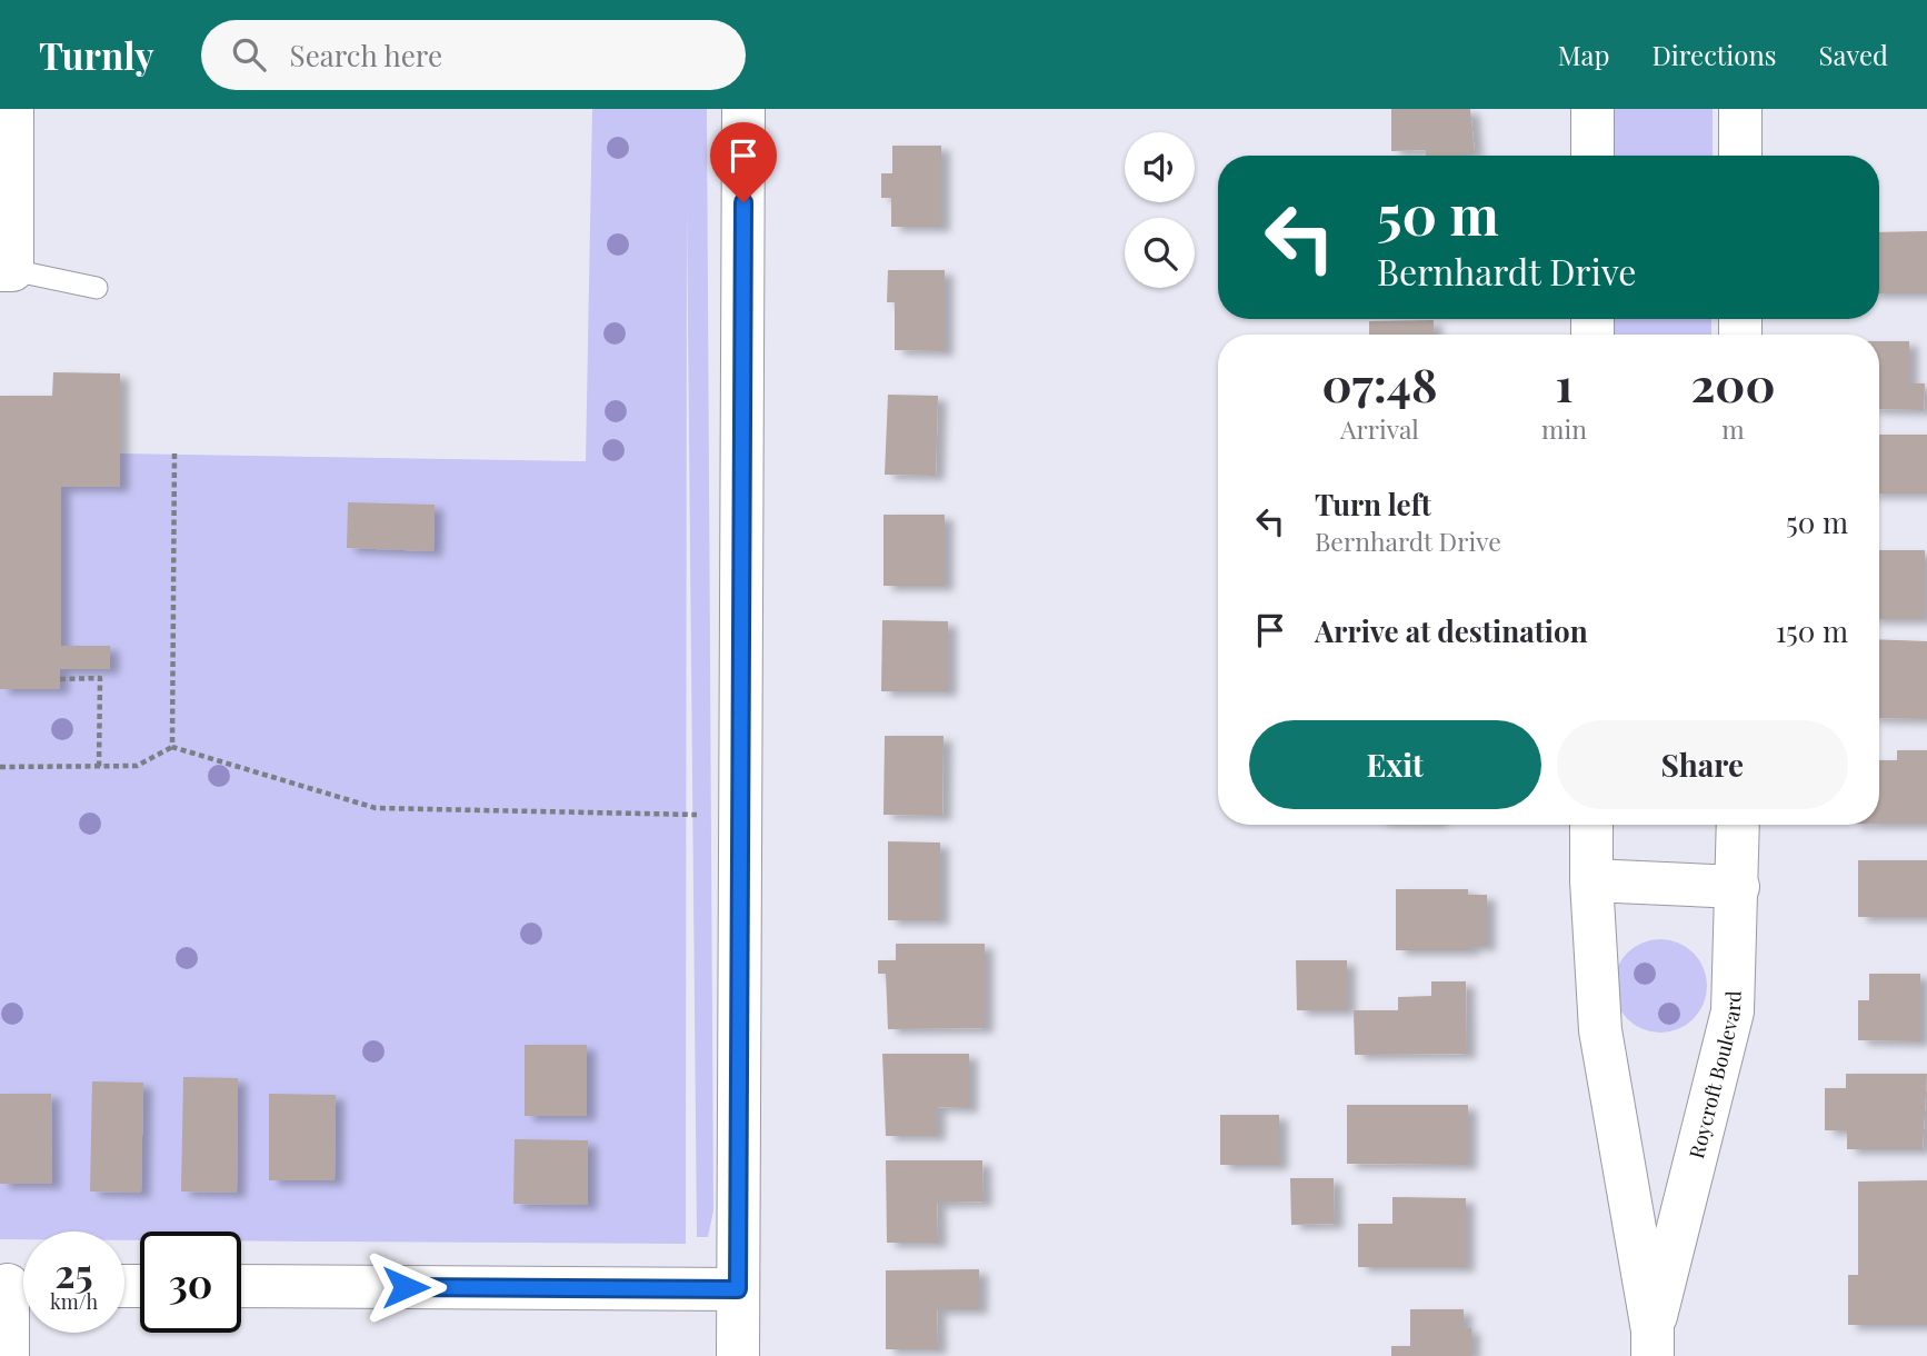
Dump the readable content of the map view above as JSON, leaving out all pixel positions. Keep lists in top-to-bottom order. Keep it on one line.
{"streets":{"street":["Roycroft Boulevard"]},"page":{"header":"Turnly","search":"Search here","nav":["Map","Directions","Saved"],"turn":["50 m","Bernhardt Drive"],"eta":["07:48","Arrival","1","min","200","m"],"list":[{"name":"Turn left","note":"Bernhardt Drive","value":"50 m"},{"name":"Arrive at destination","value":"150 m"}],"buttons":["Exit","Share"],"speed":"25 km/h","limit":"30"}}
